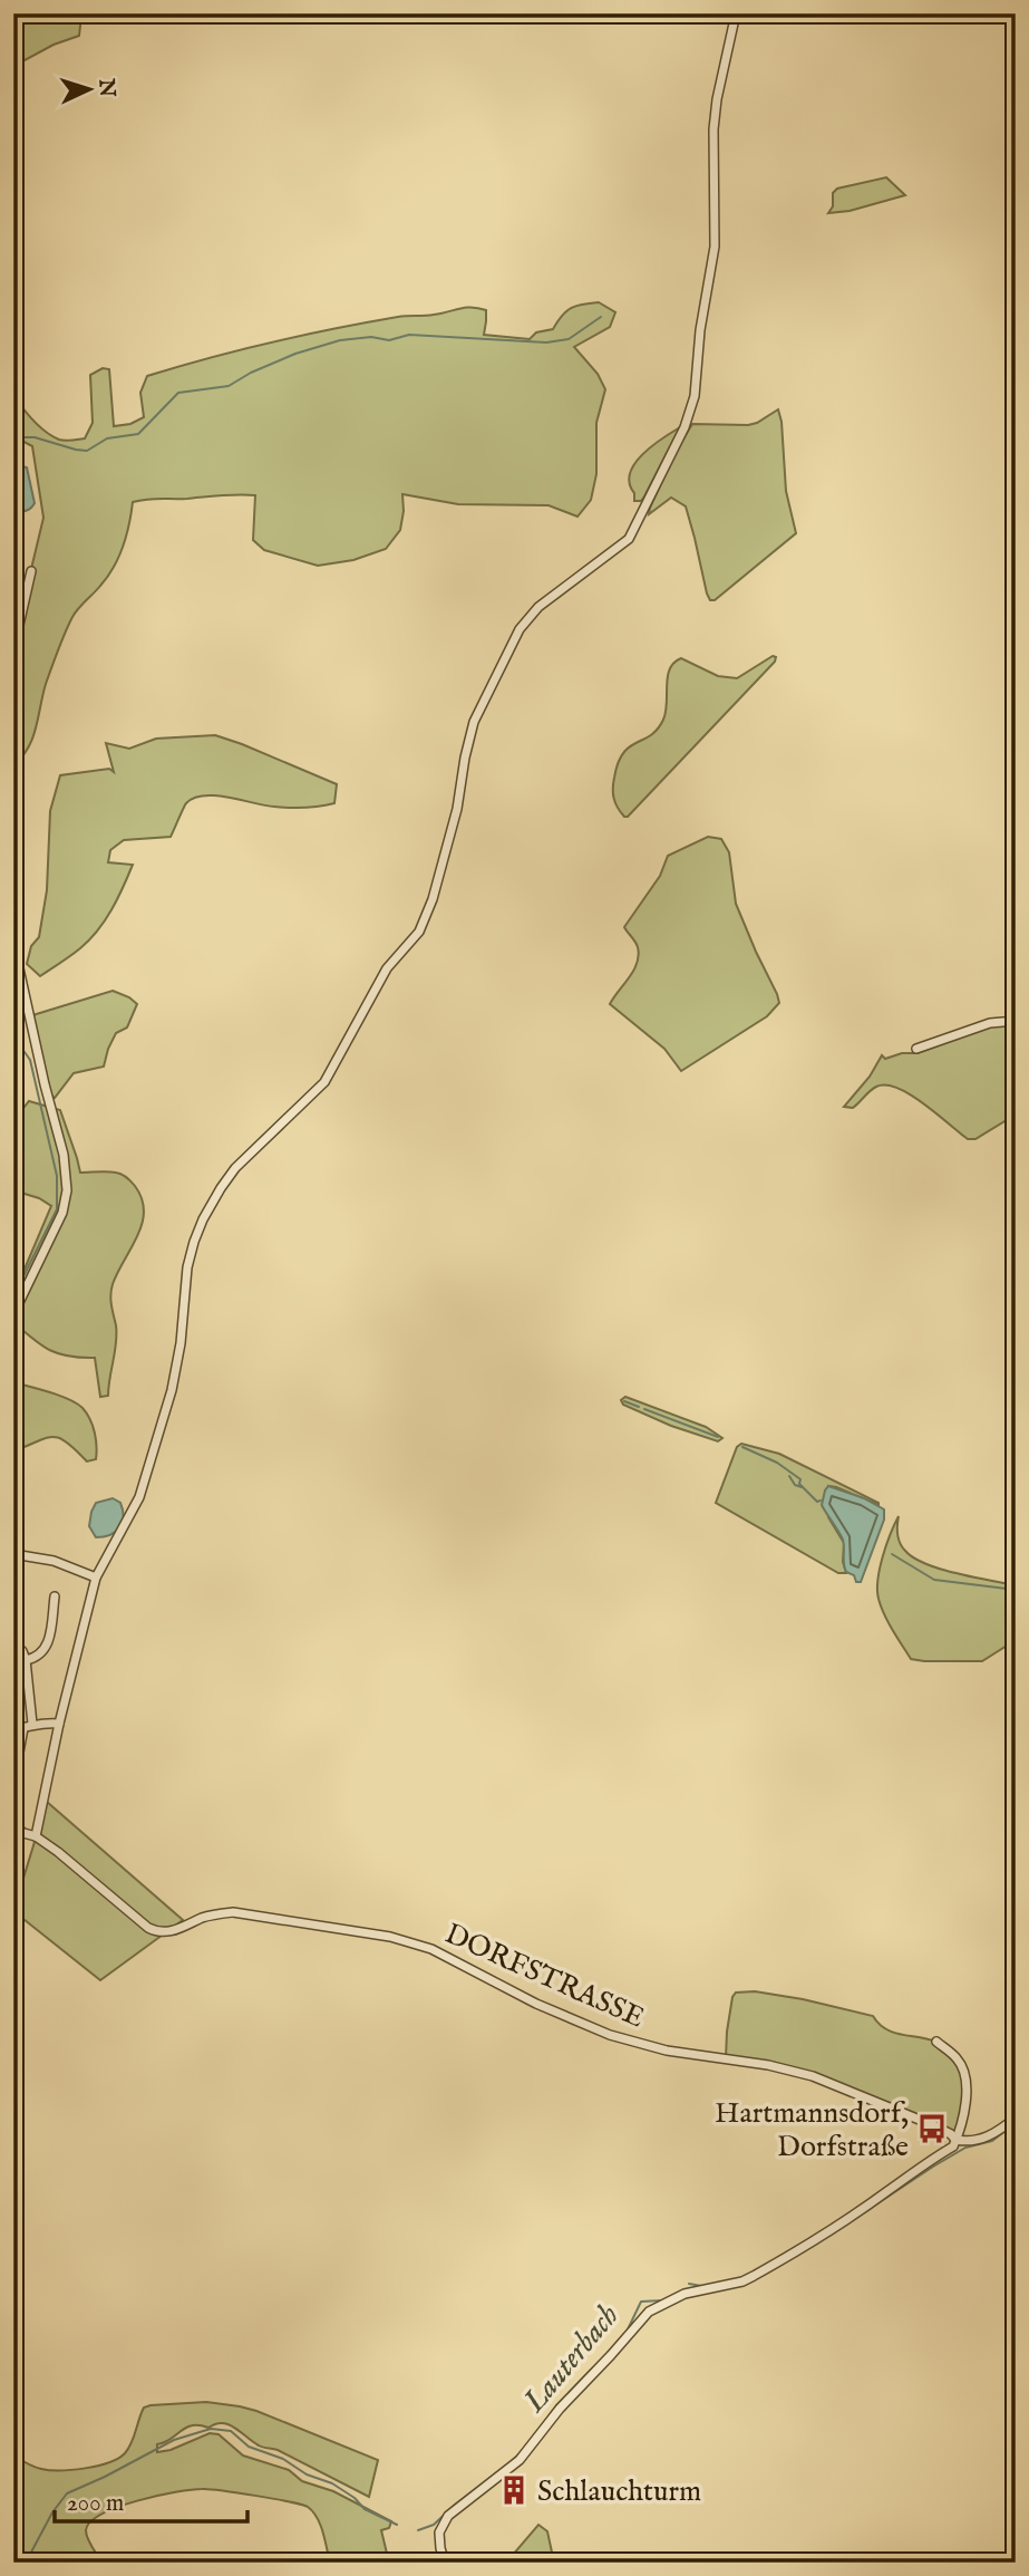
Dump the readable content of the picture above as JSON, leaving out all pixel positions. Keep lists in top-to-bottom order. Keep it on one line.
{"streets":{"street":["DORFSTRASSE"]},"water":["Lauterbach"],"places":{"bus stop":["Hartmannsdorf, Dorfstraße"],"building":["Schlauchturm"]},"scale_bar":"200 m","north":"right"}
